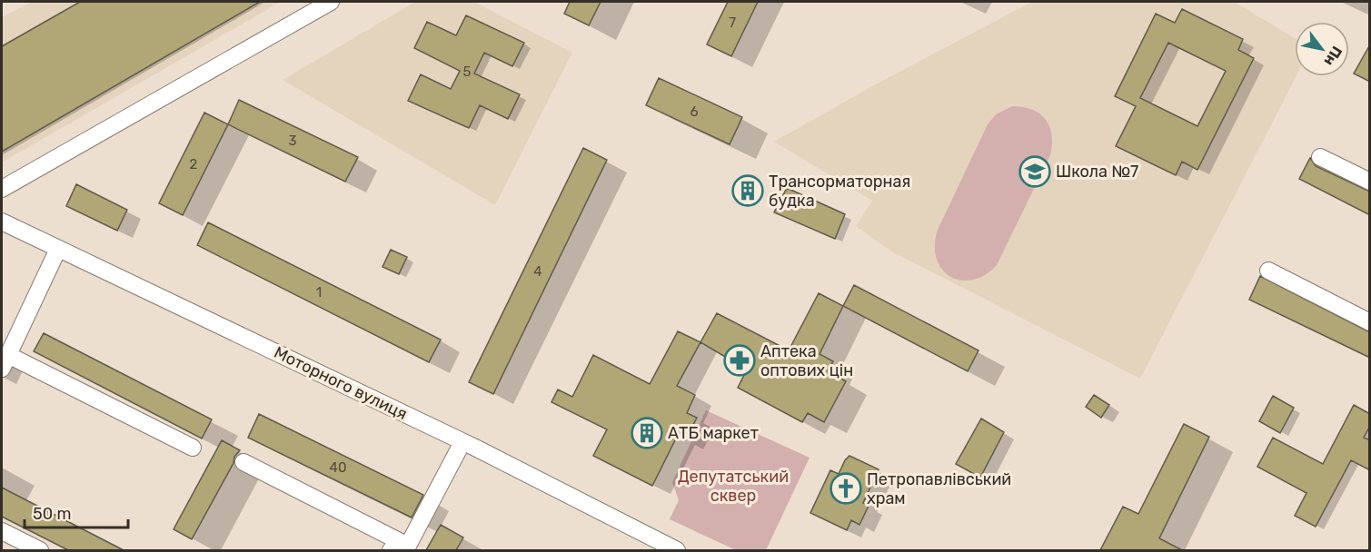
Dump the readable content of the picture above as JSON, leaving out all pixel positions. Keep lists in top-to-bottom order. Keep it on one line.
{"streets":{"street":["Моторного вулиця"]},"parks":["Депутатський сквер"],"places":{"school or university":["Школа №7"],"building":["Трансорматорная будка","АТБ маркет"],"pharmacy":["Аптека оптових цін"],"church":["Петропавлівський храм"]},"house_numbers":["7","5","6","3","2","4","1","40"],"scale_bar":"50 m","north":"bottom right"}
